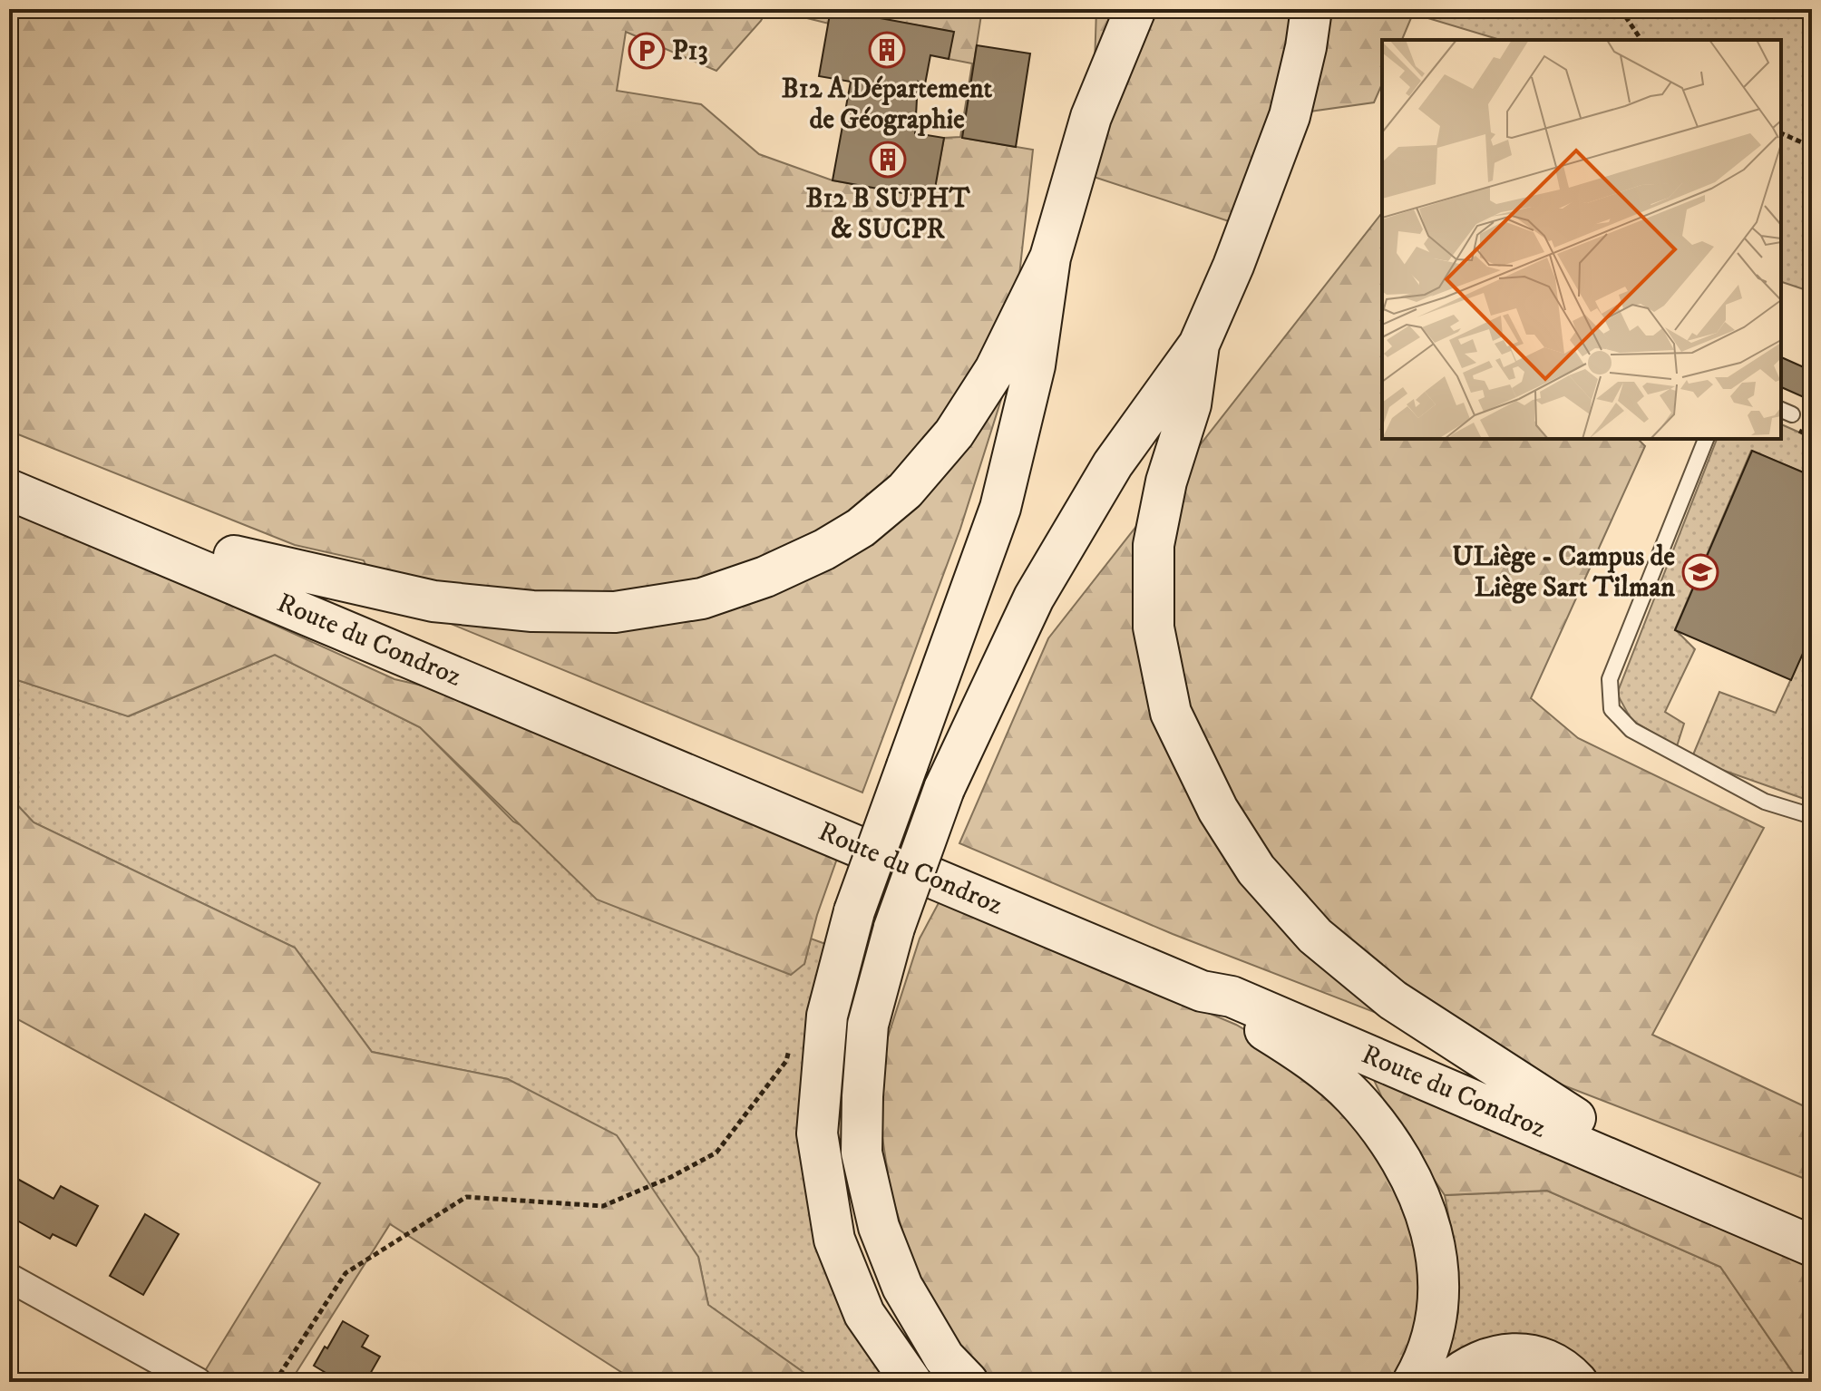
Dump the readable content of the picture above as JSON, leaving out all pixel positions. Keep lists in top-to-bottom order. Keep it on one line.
{"streets":{"main road":["Route du Condroz"]},"places":{"building":["B12 A Département de Géographie","B12 B SUPHT & SUCPR"],"parking":["P13"],"school or university":["ULiège - Campus de Liège Sart Tilman"]}}
